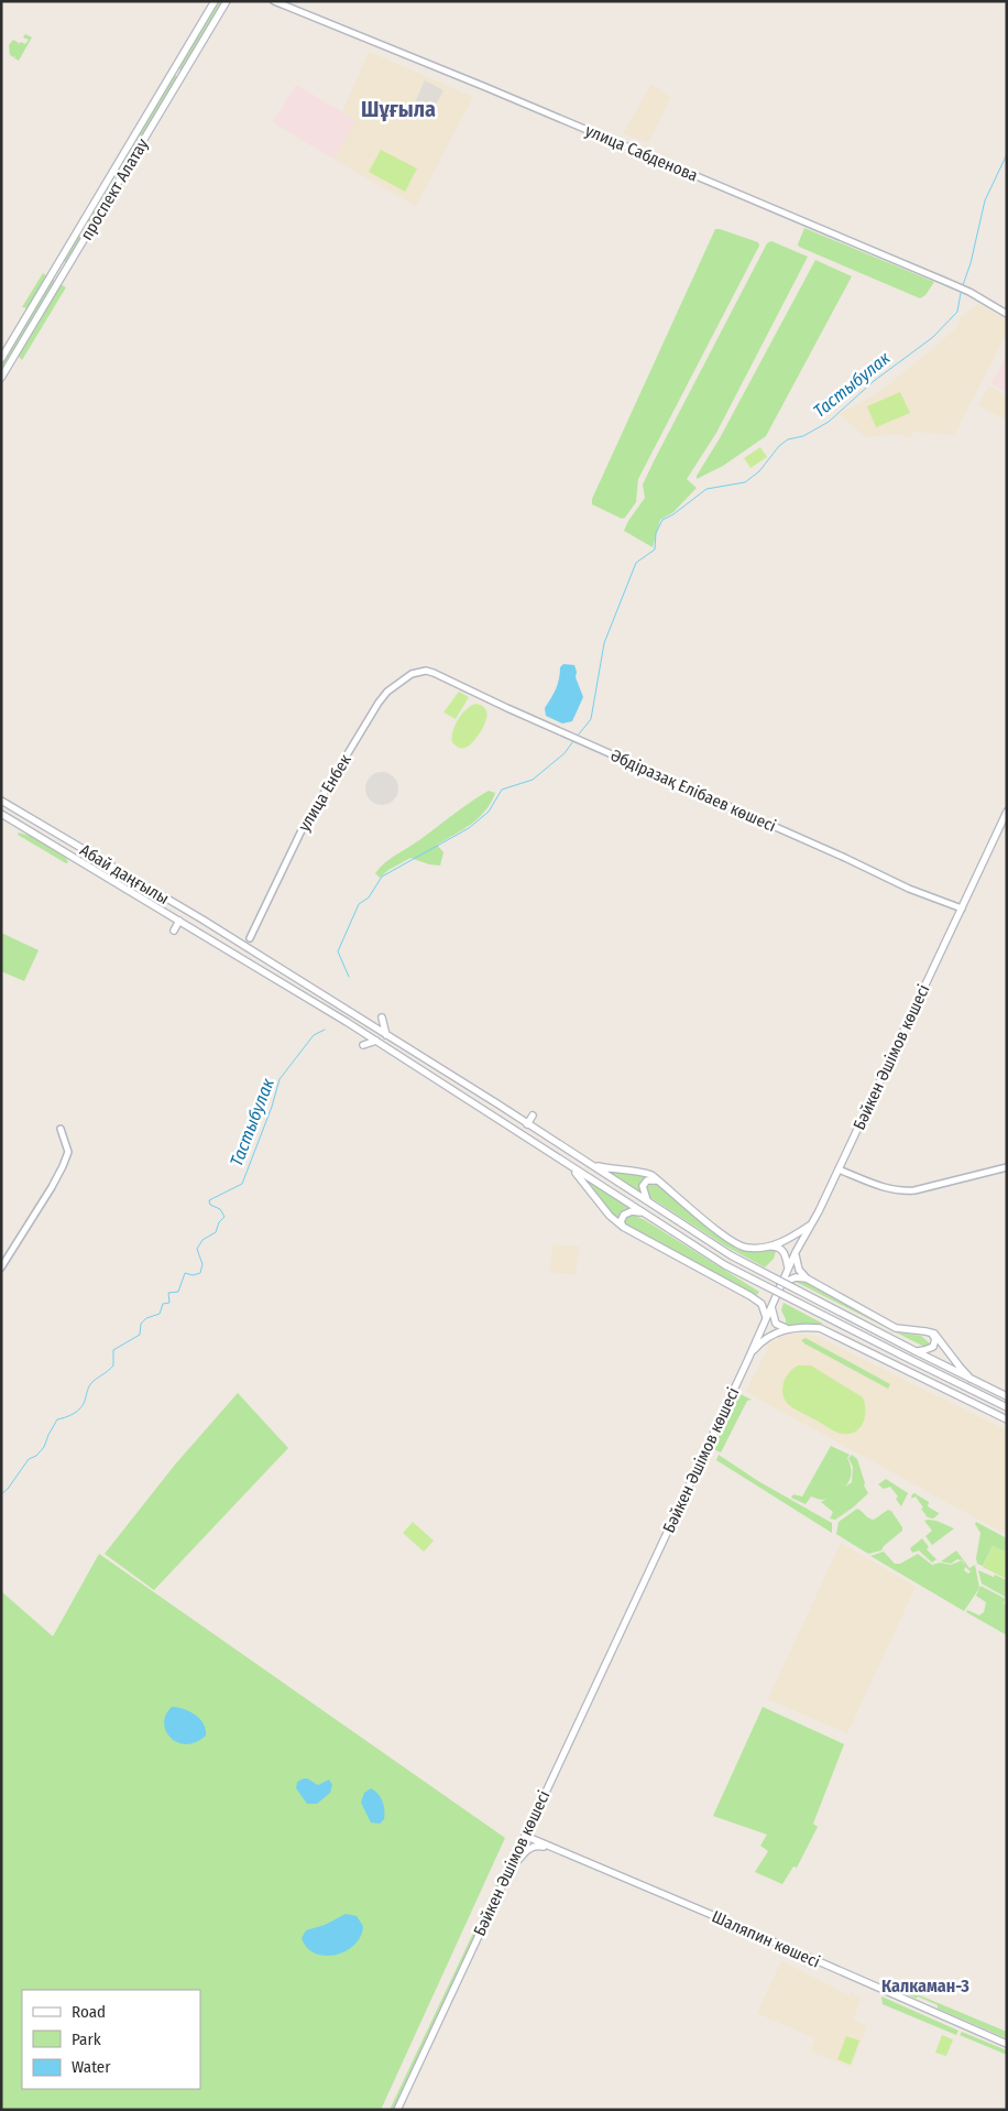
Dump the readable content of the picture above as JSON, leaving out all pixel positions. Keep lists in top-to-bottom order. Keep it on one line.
{"streets":{"main road":["проспект Алатау","Абай даңғылы","Бәйкен Әшімов көшесі","Шаляпин көшесі"],"street":["улица Сабденова","Әбдіразақ Елібаев көшесі","улица Енбек"]},"crossings":[["Әбдіразақ Елібаев көшесі","улица Енбек"],["Әбдіразақ Елібаев көшесі","Бәйкен Әшімов көшесі"],["Бәйкен Әшімов көшесі","Шаляпин көшесі"]],"districts":["Шұғыла","Калкаман-3"],"water":["Тастыбулак"],"legend":["Road","Park","Water"]}
